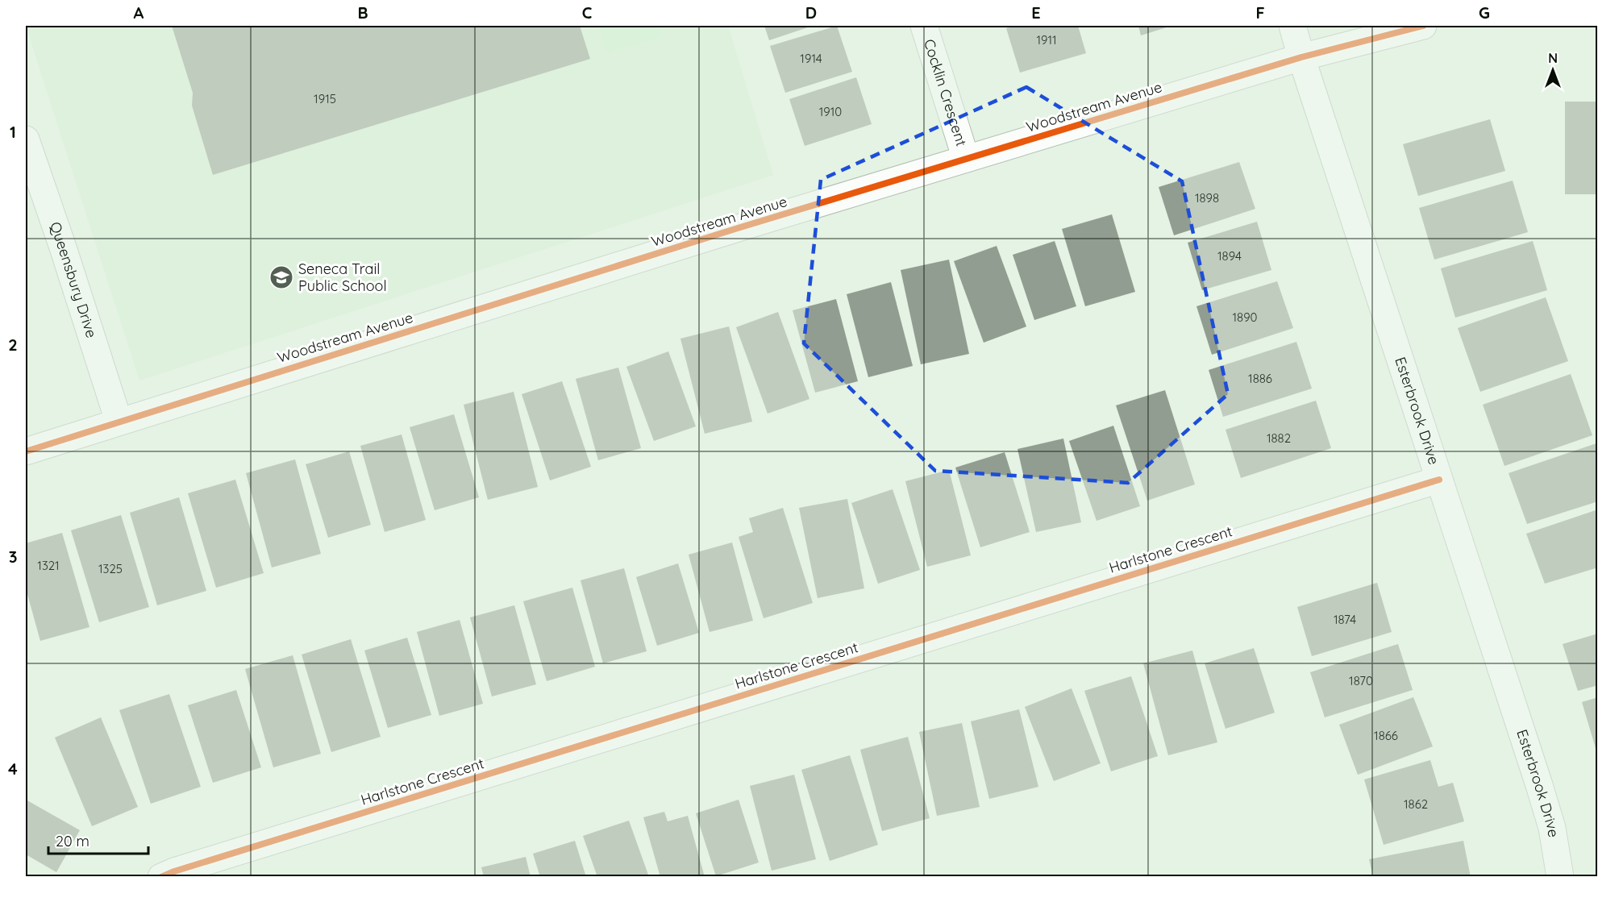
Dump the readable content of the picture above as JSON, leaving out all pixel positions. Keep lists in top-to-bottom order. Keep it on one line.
{"streets":{"street":["Cocklin Crescent","Woodstream Avenue","Queensbury Drive","Esterbrook Drive","Harlstone Crescent"]},"crossings":[["Cocklin Crescent","Woodstream Avenue"],["Woodstream Avenue","Queensbury Drive"],["Woodstream Avenue","Esterbrook Drive"],["Esterbrook Drive","Harlstone Crescent"]],"places":{"school or university":["Seneca Trail Public School"]},"house_numbers":["1911","1914","1915","1910","1898","1894","1890","1886","1882","1321","1325","1874","1870","1866","1862"],"scale_bar":"20 m","north":"top","grid":{"columns":["A","B","C","D","E","F","G"],"rows":["1","2","3","4"]}}
